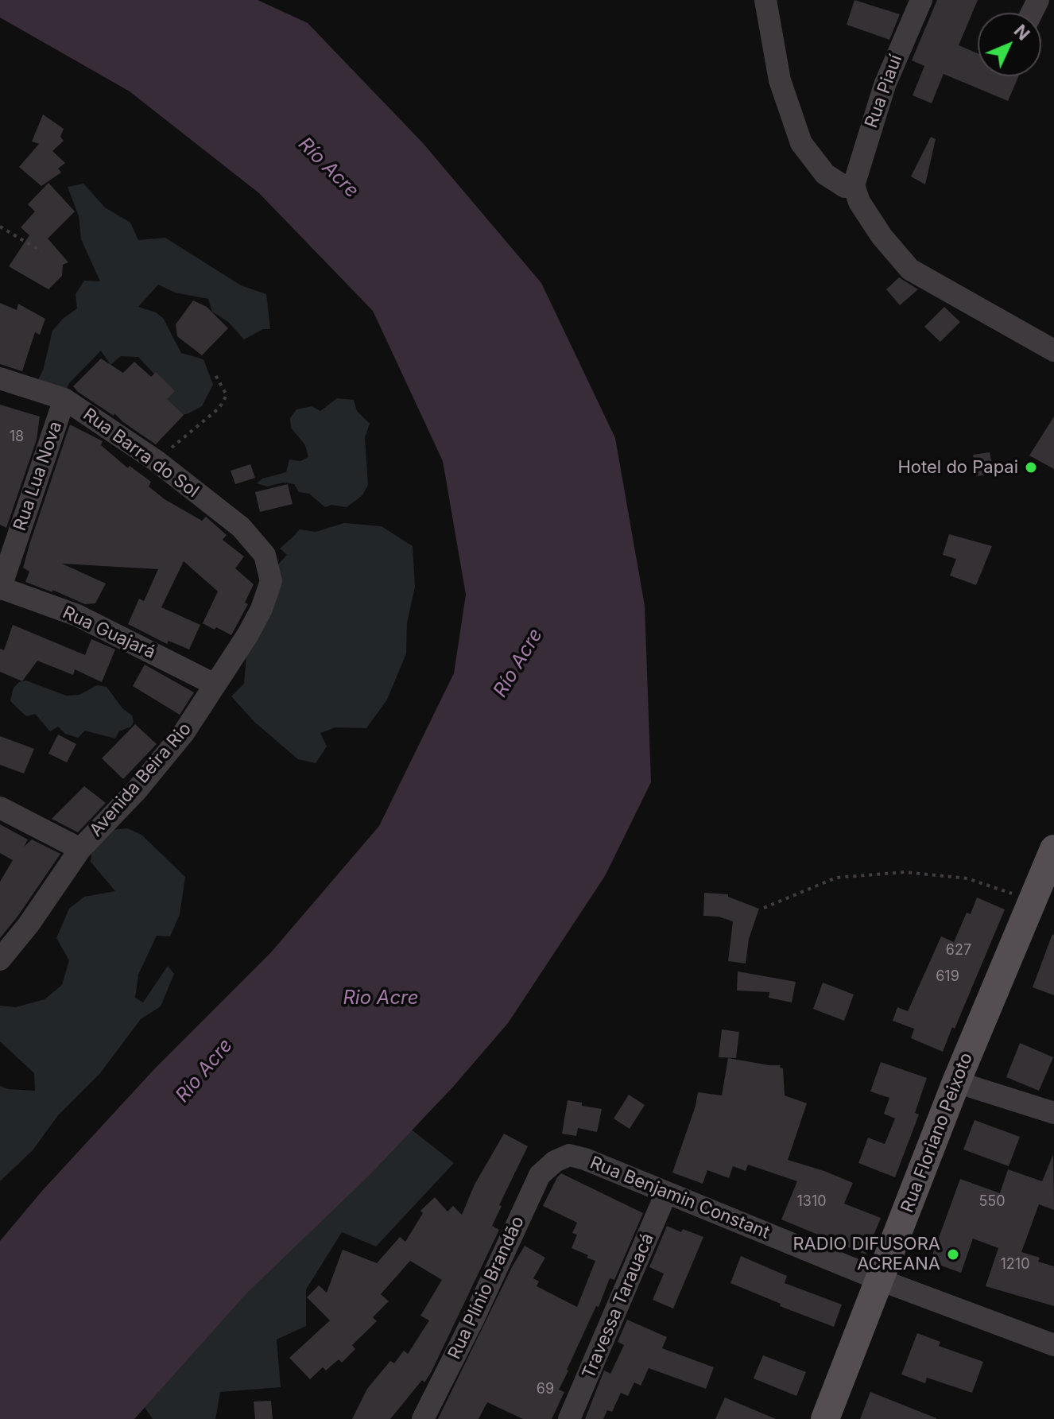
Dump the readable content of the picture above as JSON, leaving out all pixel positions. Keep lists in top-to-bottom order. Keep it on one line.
{"streets":{"main road":["Rua Floriano Peixoto"],"street":["Rua Piauí","Rua Barra do Sol","Rua Lua Nova","Rua Guajará","Avenida Beira Rio","Rua Benjamin Constant","Rua Plínio Brandão","Travessa Tarauacá"]},"crossings":[["Rua Barra do Sol","Rua Lua Nova"],["Rua Barra do Sol","Avenida Beira Rio"],["Rua Lua Nova","Rua Guajará"],["Rua Guajará","Avenida Beira Rio"],["Rua Floriano Peixoto","Rua Benjamin Constant"],["Rua Benjamin Constant","Rua Plínio Brandão"],["Rua Benjamin Constant","Travessa Tarauacá"]],"water":["Río Acre","Rio Acre"],"places":["Hotel do Papai","RADIO DIFUSORA ACREANA"],"house_numbers":["18","627","619","1310","550","1210","69"],"north":"top right"}
